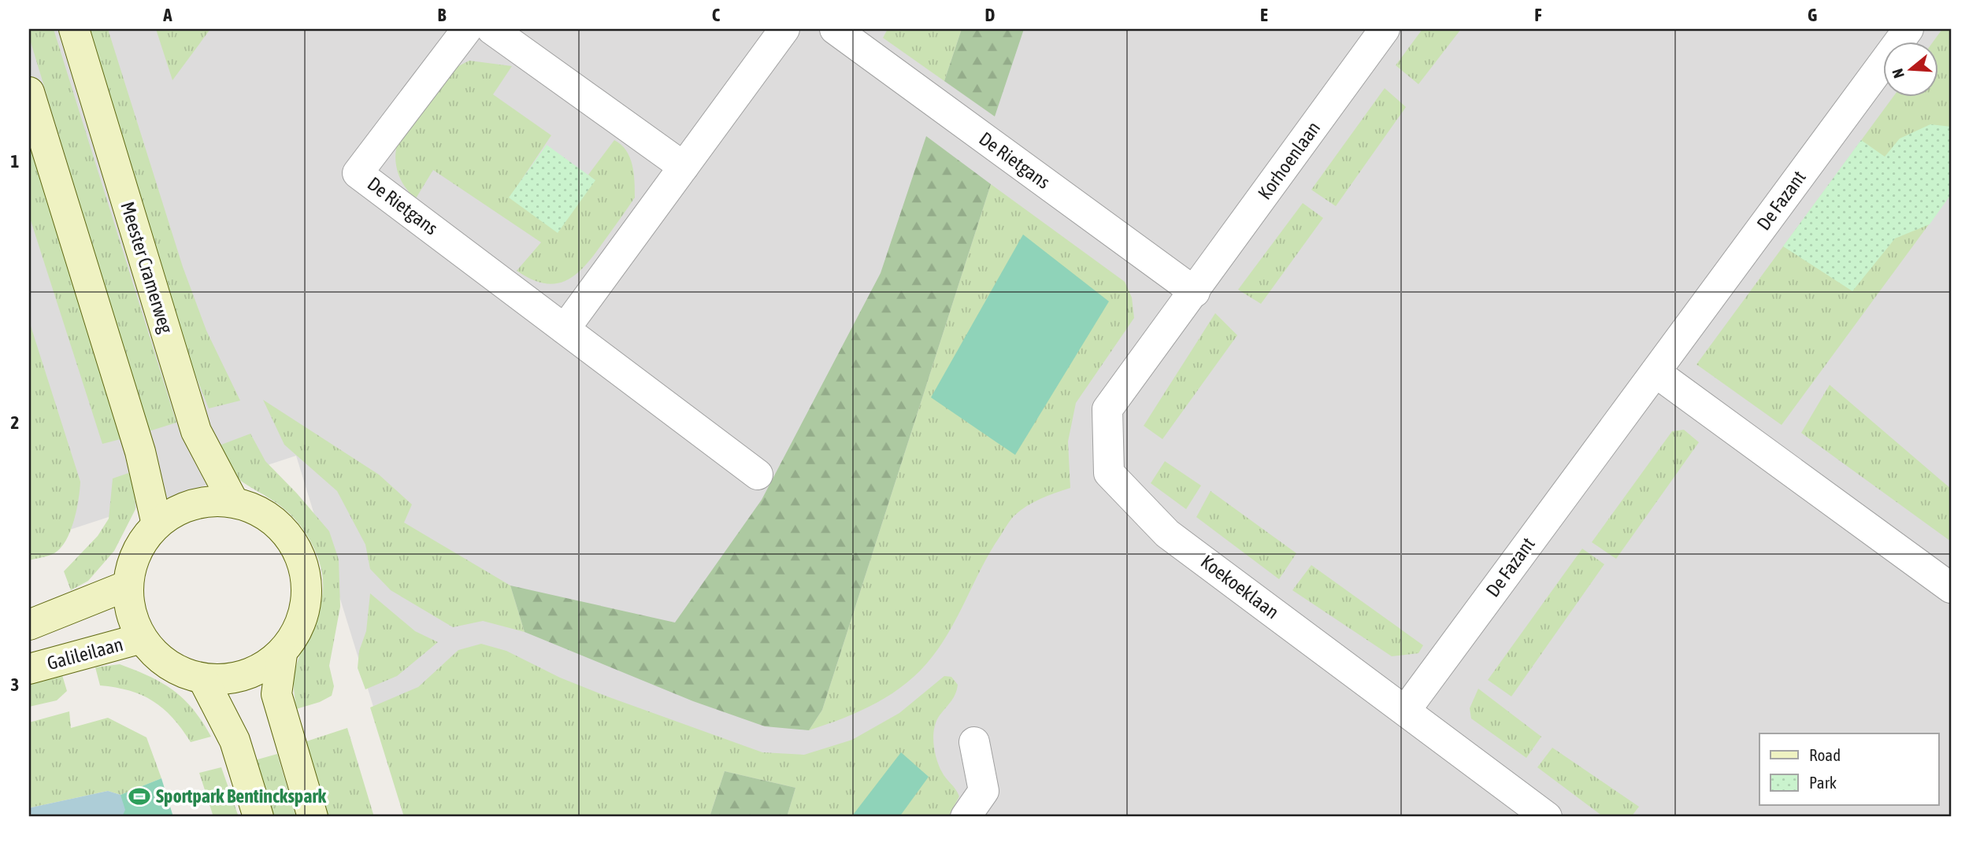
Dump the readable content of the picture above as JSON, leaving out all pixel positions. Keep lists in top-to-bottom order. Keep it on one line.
{"streets":{"main road":["Meester Cramerweg","Galileilaan"],"street":["De Rietgans","Korhoenlaan","De Fazant","Koekoeklaan"]},"crossings":[["De Rietgans","Korhoenlaan"],["De Rietgans","Koekoeklaan"],["Korhoenlaan","Koekoeklaan"],["De Fazant","Koekoeklaan"],["Meester Cramerweg","Galileilaan"]],"places":{"sports":["Sportpark Bentinckspark"]},"legend":["Road","Park"],"north":"left","grid":{"columns":["A","B","C","D","E","F","G"],"rows":["1","2","3"]}}
